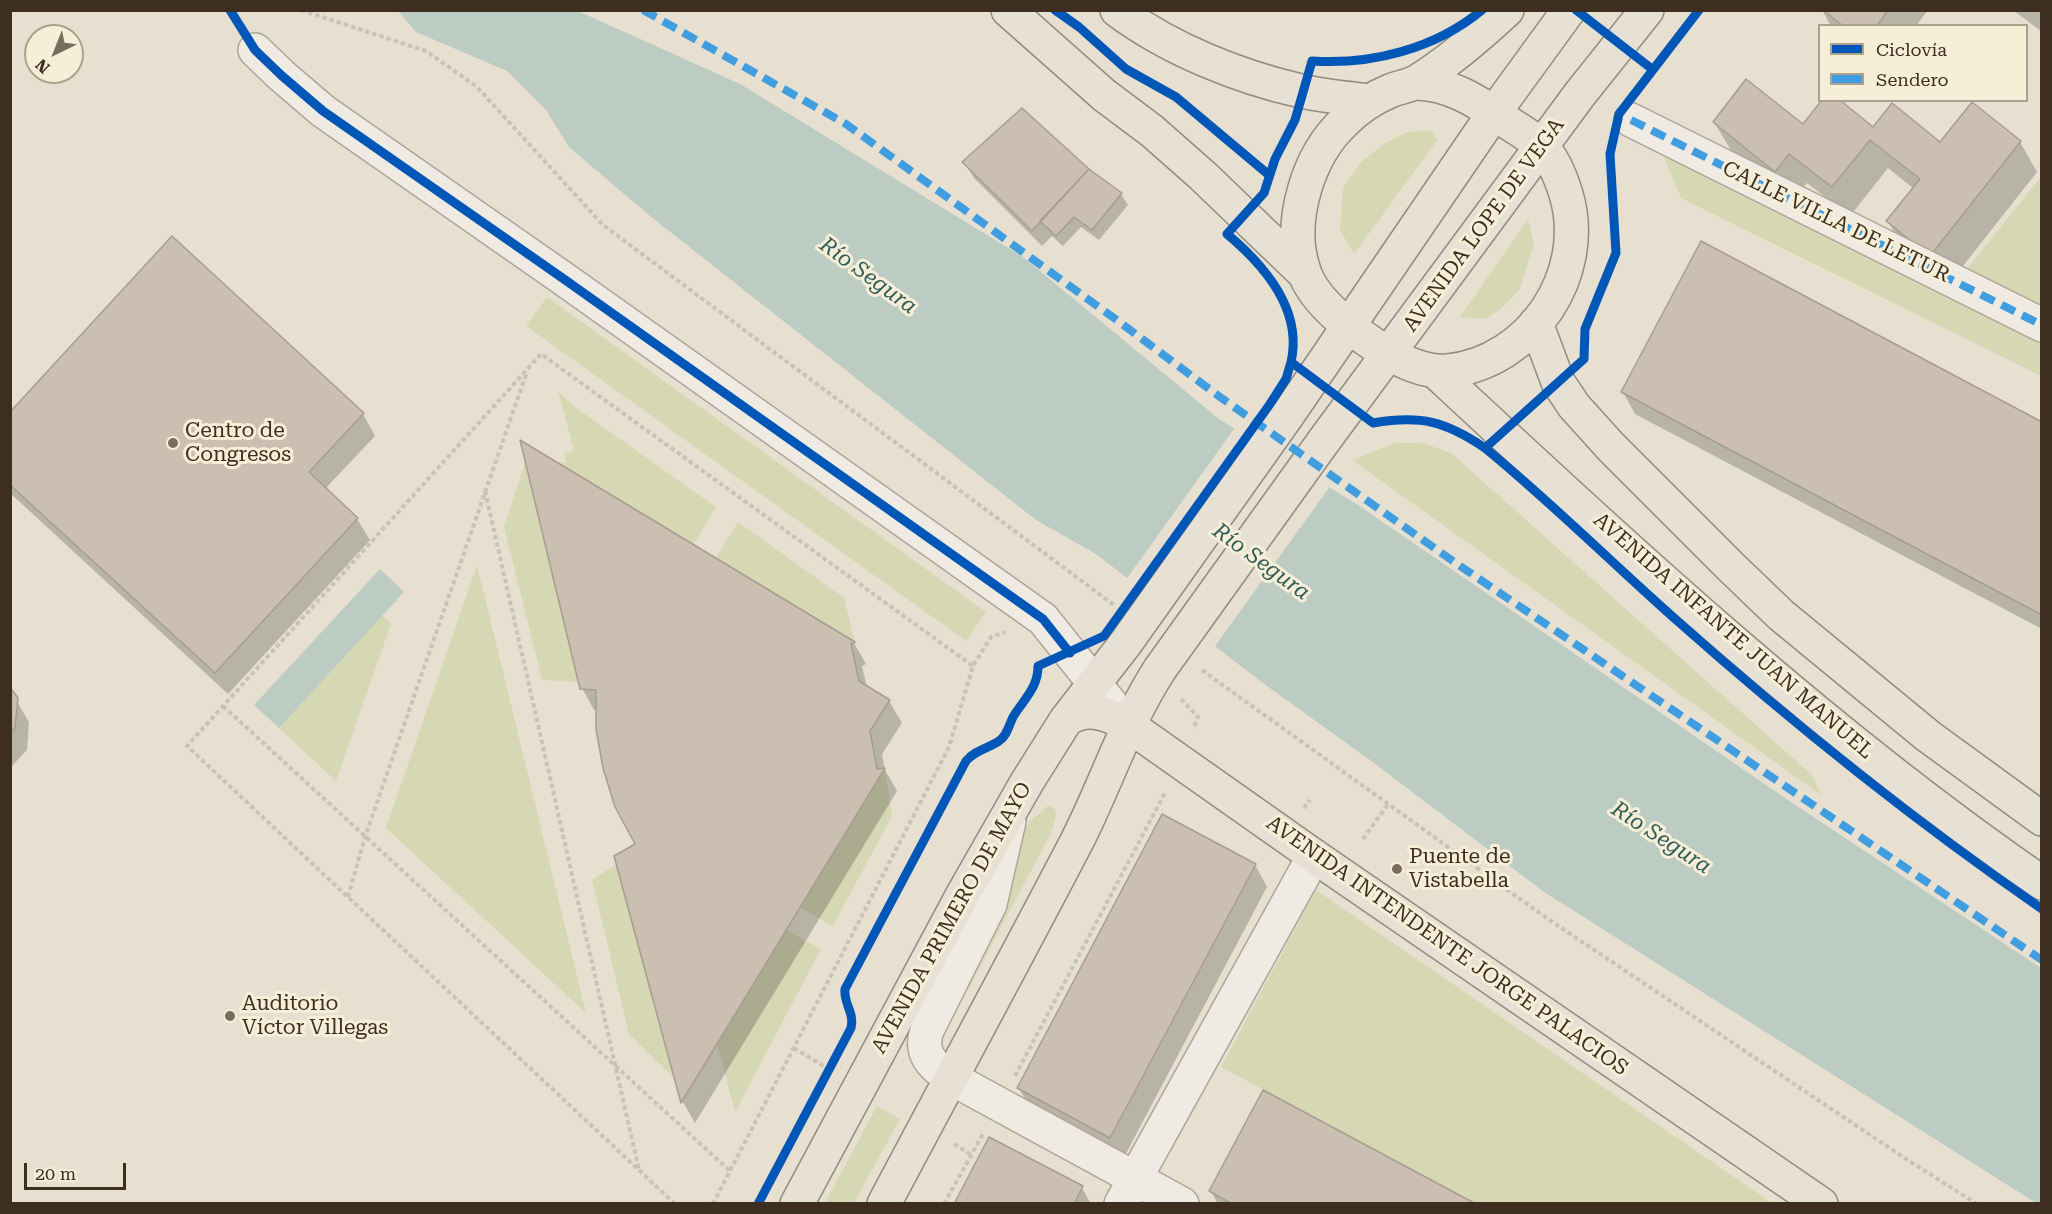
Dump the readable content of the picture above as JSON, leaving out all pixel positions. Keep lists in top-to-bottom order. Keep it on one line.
{"streets":{"main road":["AVENIDA LOPE DE VEGA","AVENIDA INFANTE JUAN MANUEL","AVENIDA PRIMERO DE MAYO","AVENIDA INTENDENTE JORGE PALACIOS"],"street":["CALLE VILLA DE LETUR"]},"crossings":[["AVENIDA PRIMERO DE MAYO","AVENIDA INTENDENTE JORGE PALACIOS"]],"water":["Río Segura"],"places":["Centro de Congresos","Puente de Vistabella","Auditorio Víctor Villegas"],"legend":["Ciclovía","Sendero"],"scale_bar":"20 m","north":"bottom left"}
